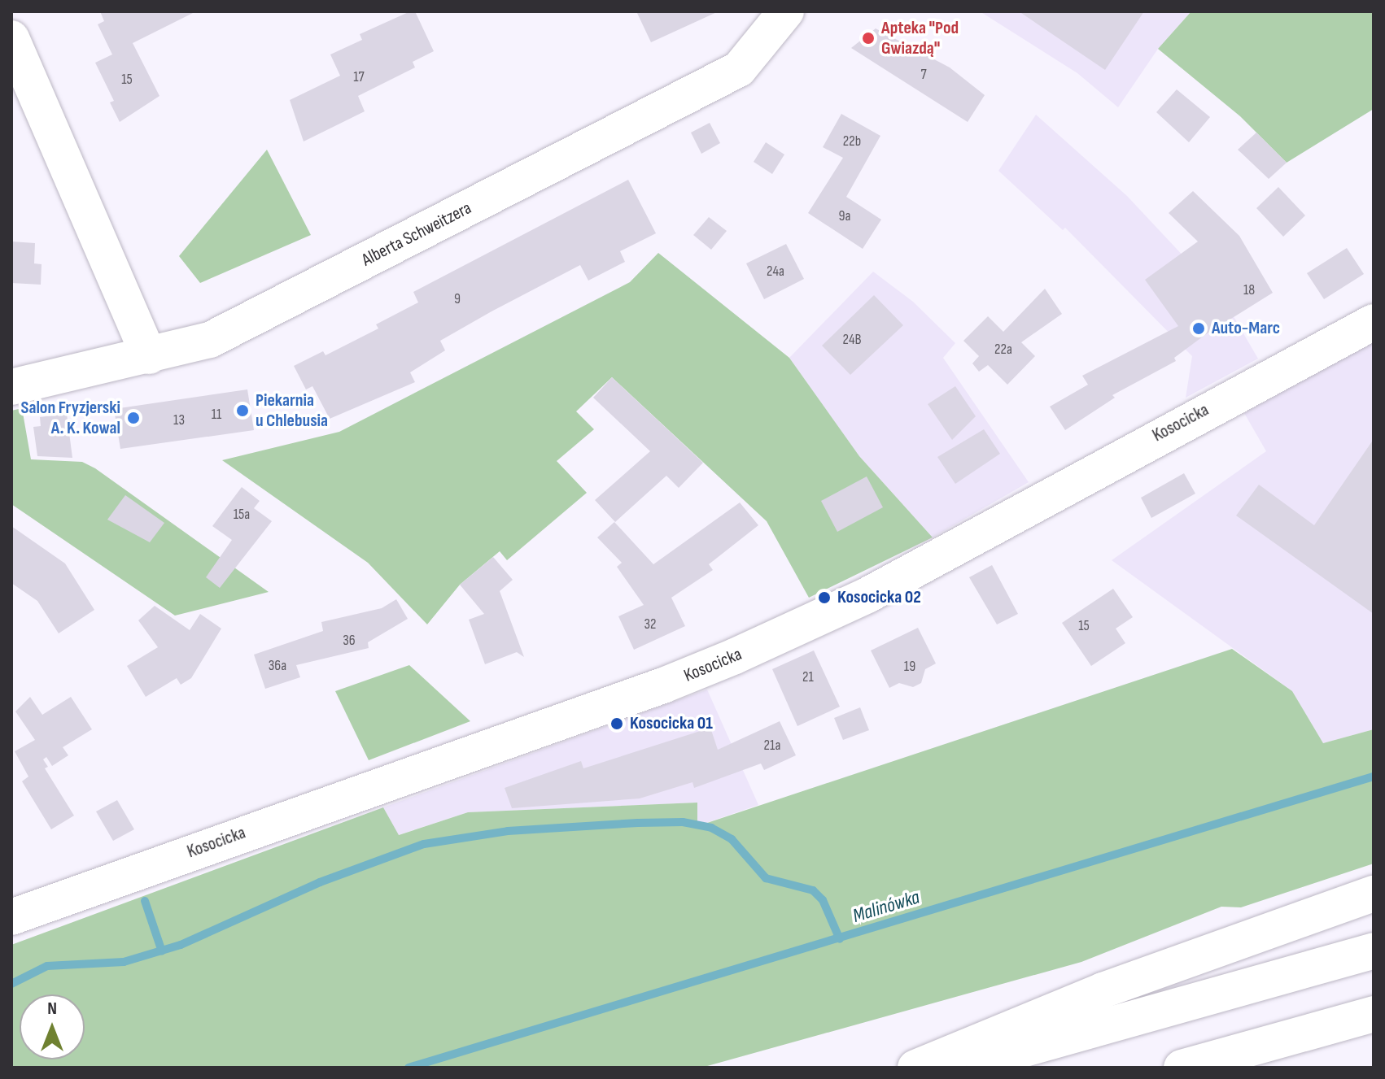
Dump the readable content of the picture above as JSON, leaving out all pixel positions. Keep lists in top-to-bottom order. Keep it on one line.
{"streets":{"main road":["Alberta Schweitzera","Kosocicka"]},"water":["Malinówka"],"places":["Apteka \"Pod Gwiazdą\"","Auto-Marc","Piekarnia u Chlebusia","Salon Fryzjerski A. K. Kowal","Kosocicka 02","Kosocicka 01"],"house_numbers":["7","17","15","22b","9a","24a","18","9","24B","22a","11","13","15a","32","15","36","36a","19","21","21a"],"north":"top"}
